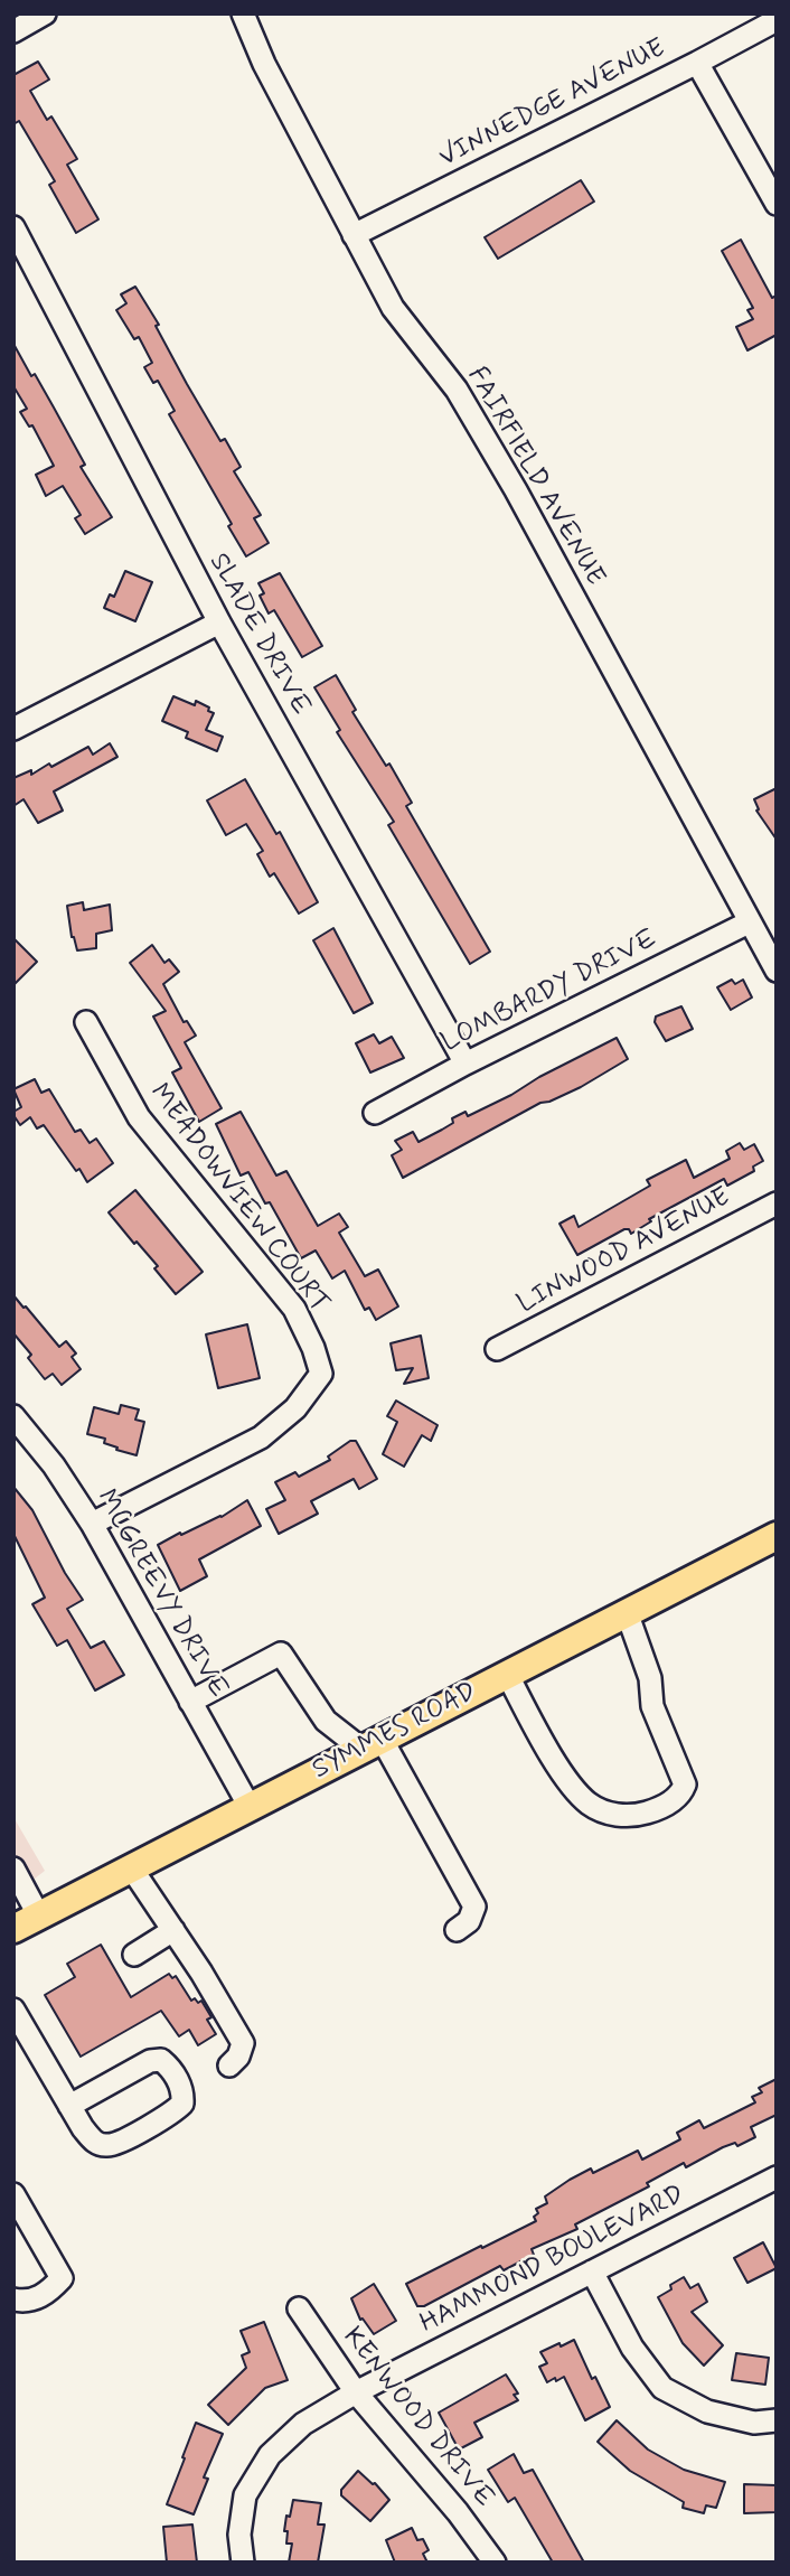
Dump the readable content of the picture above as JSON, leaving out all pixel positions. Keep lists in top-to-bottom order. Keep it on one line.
{"streets":{"main road":["SYMMES ROAD"],"street":["VINNEDGE AVENUE","FAIRFIELD AVENUE","SLADE DRIVE","LOMBARDY DRIVE","MEADOWVIEW COURT","LINWOOD AVENUE","MCGREEVY DRIVE","HAMMOND BOULEVARD","KENWOOD DRIVE"]},"crossings":[["VINNEDGE AVENUE","FAIRFIELD AVENUE"],["FAIRFIELD AVENUE","LOMBARDY DRIVE"],["SLADE DRIVE","LOMBARDY DRIVE"],["MEADOWVIEW COURT","MCGREEVY DRIVE"],["MCGREEVY DRIVE","SYMMES ROAD"],["HAMMOND BOULEVARD","KENWOOD DRIVE"]]}
